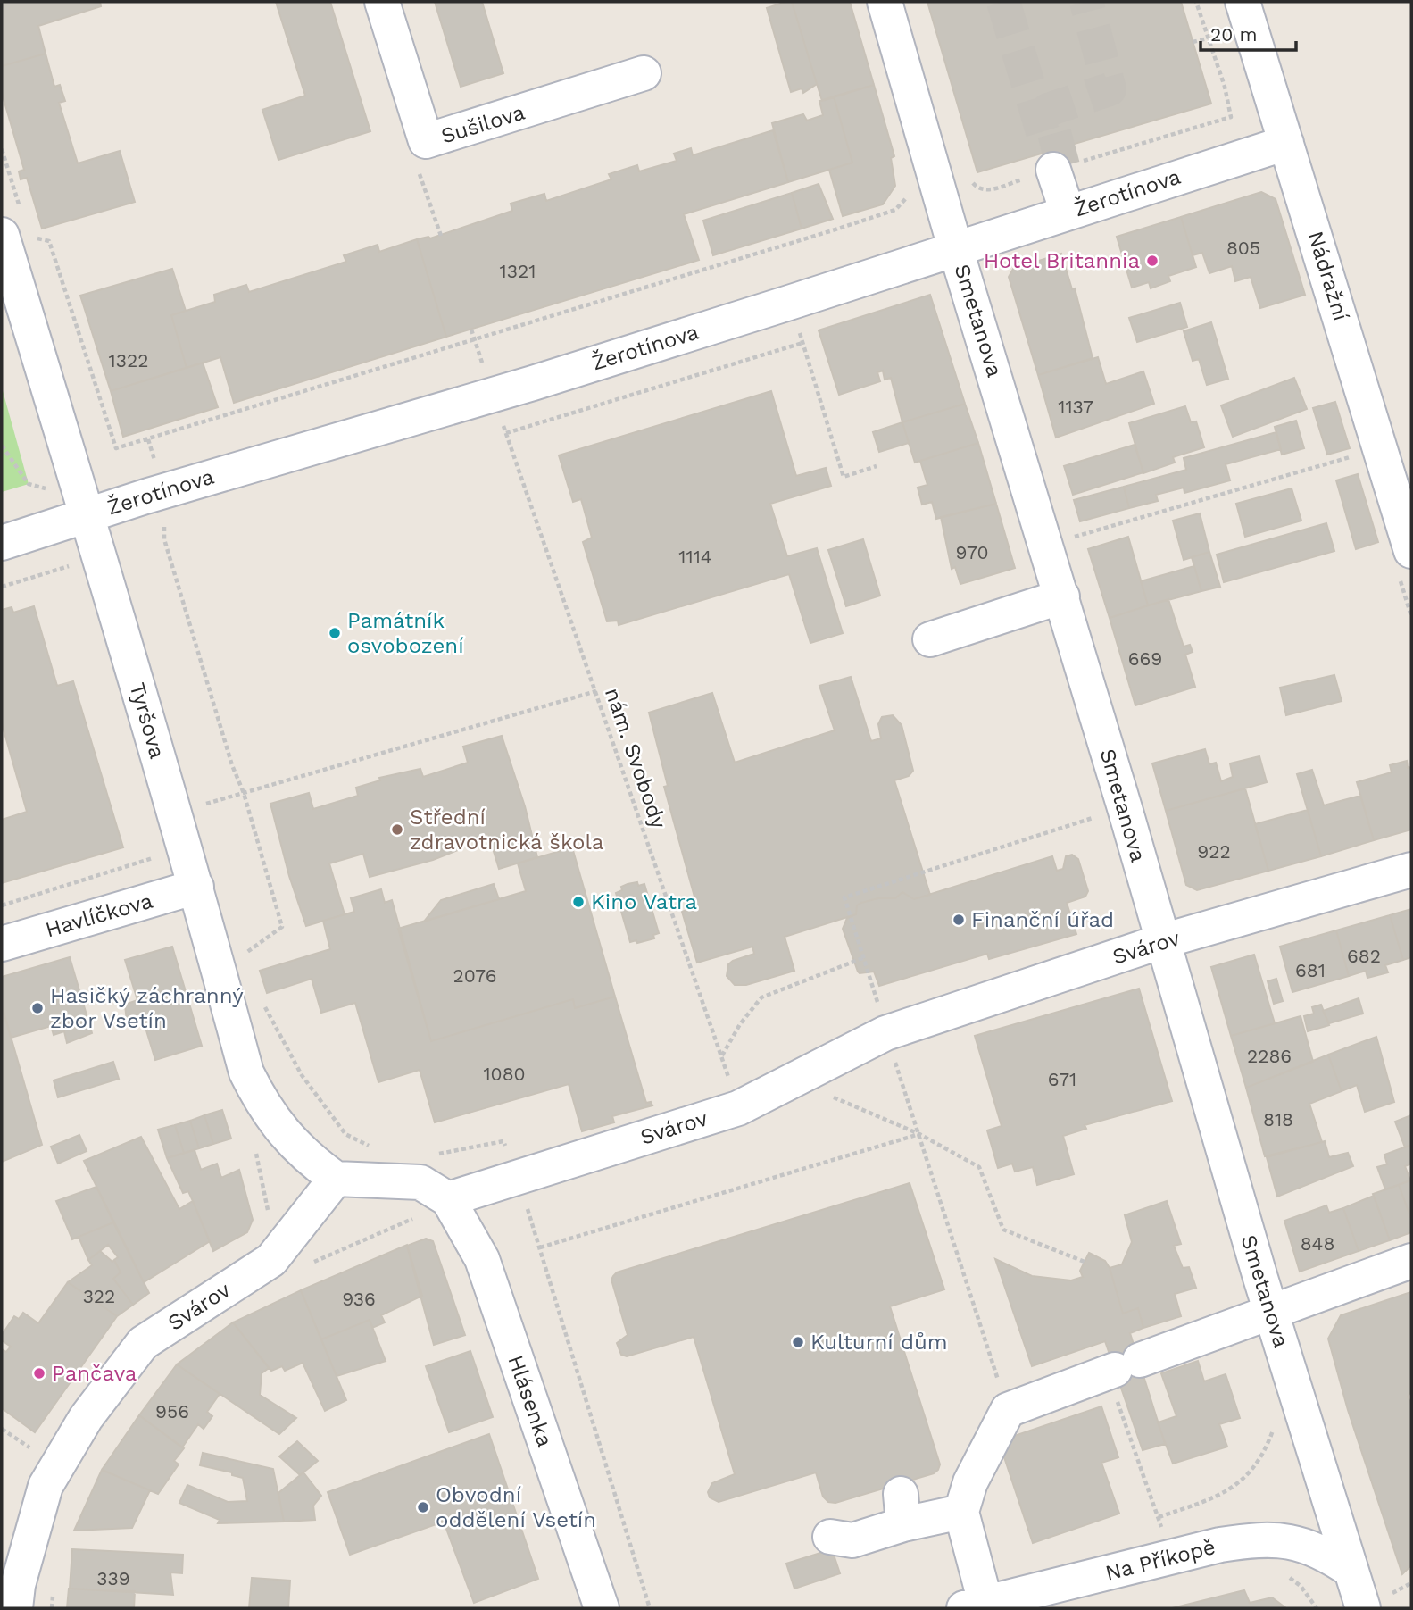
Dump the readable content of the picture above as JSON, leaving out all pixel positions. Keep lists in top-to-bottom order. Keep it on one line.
{"streets":{"street":["Sušilova","Žerotínova","Nádražní","Smetanova","Tyršova","Havlíčkova","Svárov","Hlásenka","Na Příkopě"],"path":["nám. Svobody"]},"crossings":[["Žerotínova","Nádražní"],["Žerotínova","Smetanova"],["Žerotínova","Tyršova"],["Smetanova","Svárov"],["Smetanova","Na Příkopě"],["Tyršova","Havlíčkova"],["Tyršova","Svárov"],["nám. Svobody","Svárov"],["Svárov","Hlásenka"]],"places":["Hotel Britannia","Památník osvobození","Střední zdravotnická škola","Kino Vatra","Finanční úřad","Hasičký záchranný zbor Vsetín","Kulturní dům","Pančava","Obvodní oddělení Vsetín"],"house_numbers":["805","1321","1322","1137","970","1114","669","922","682","681","2076","2286","1080","671","818","848","322","936","956","339"],"scale_bar":"20 m"}
